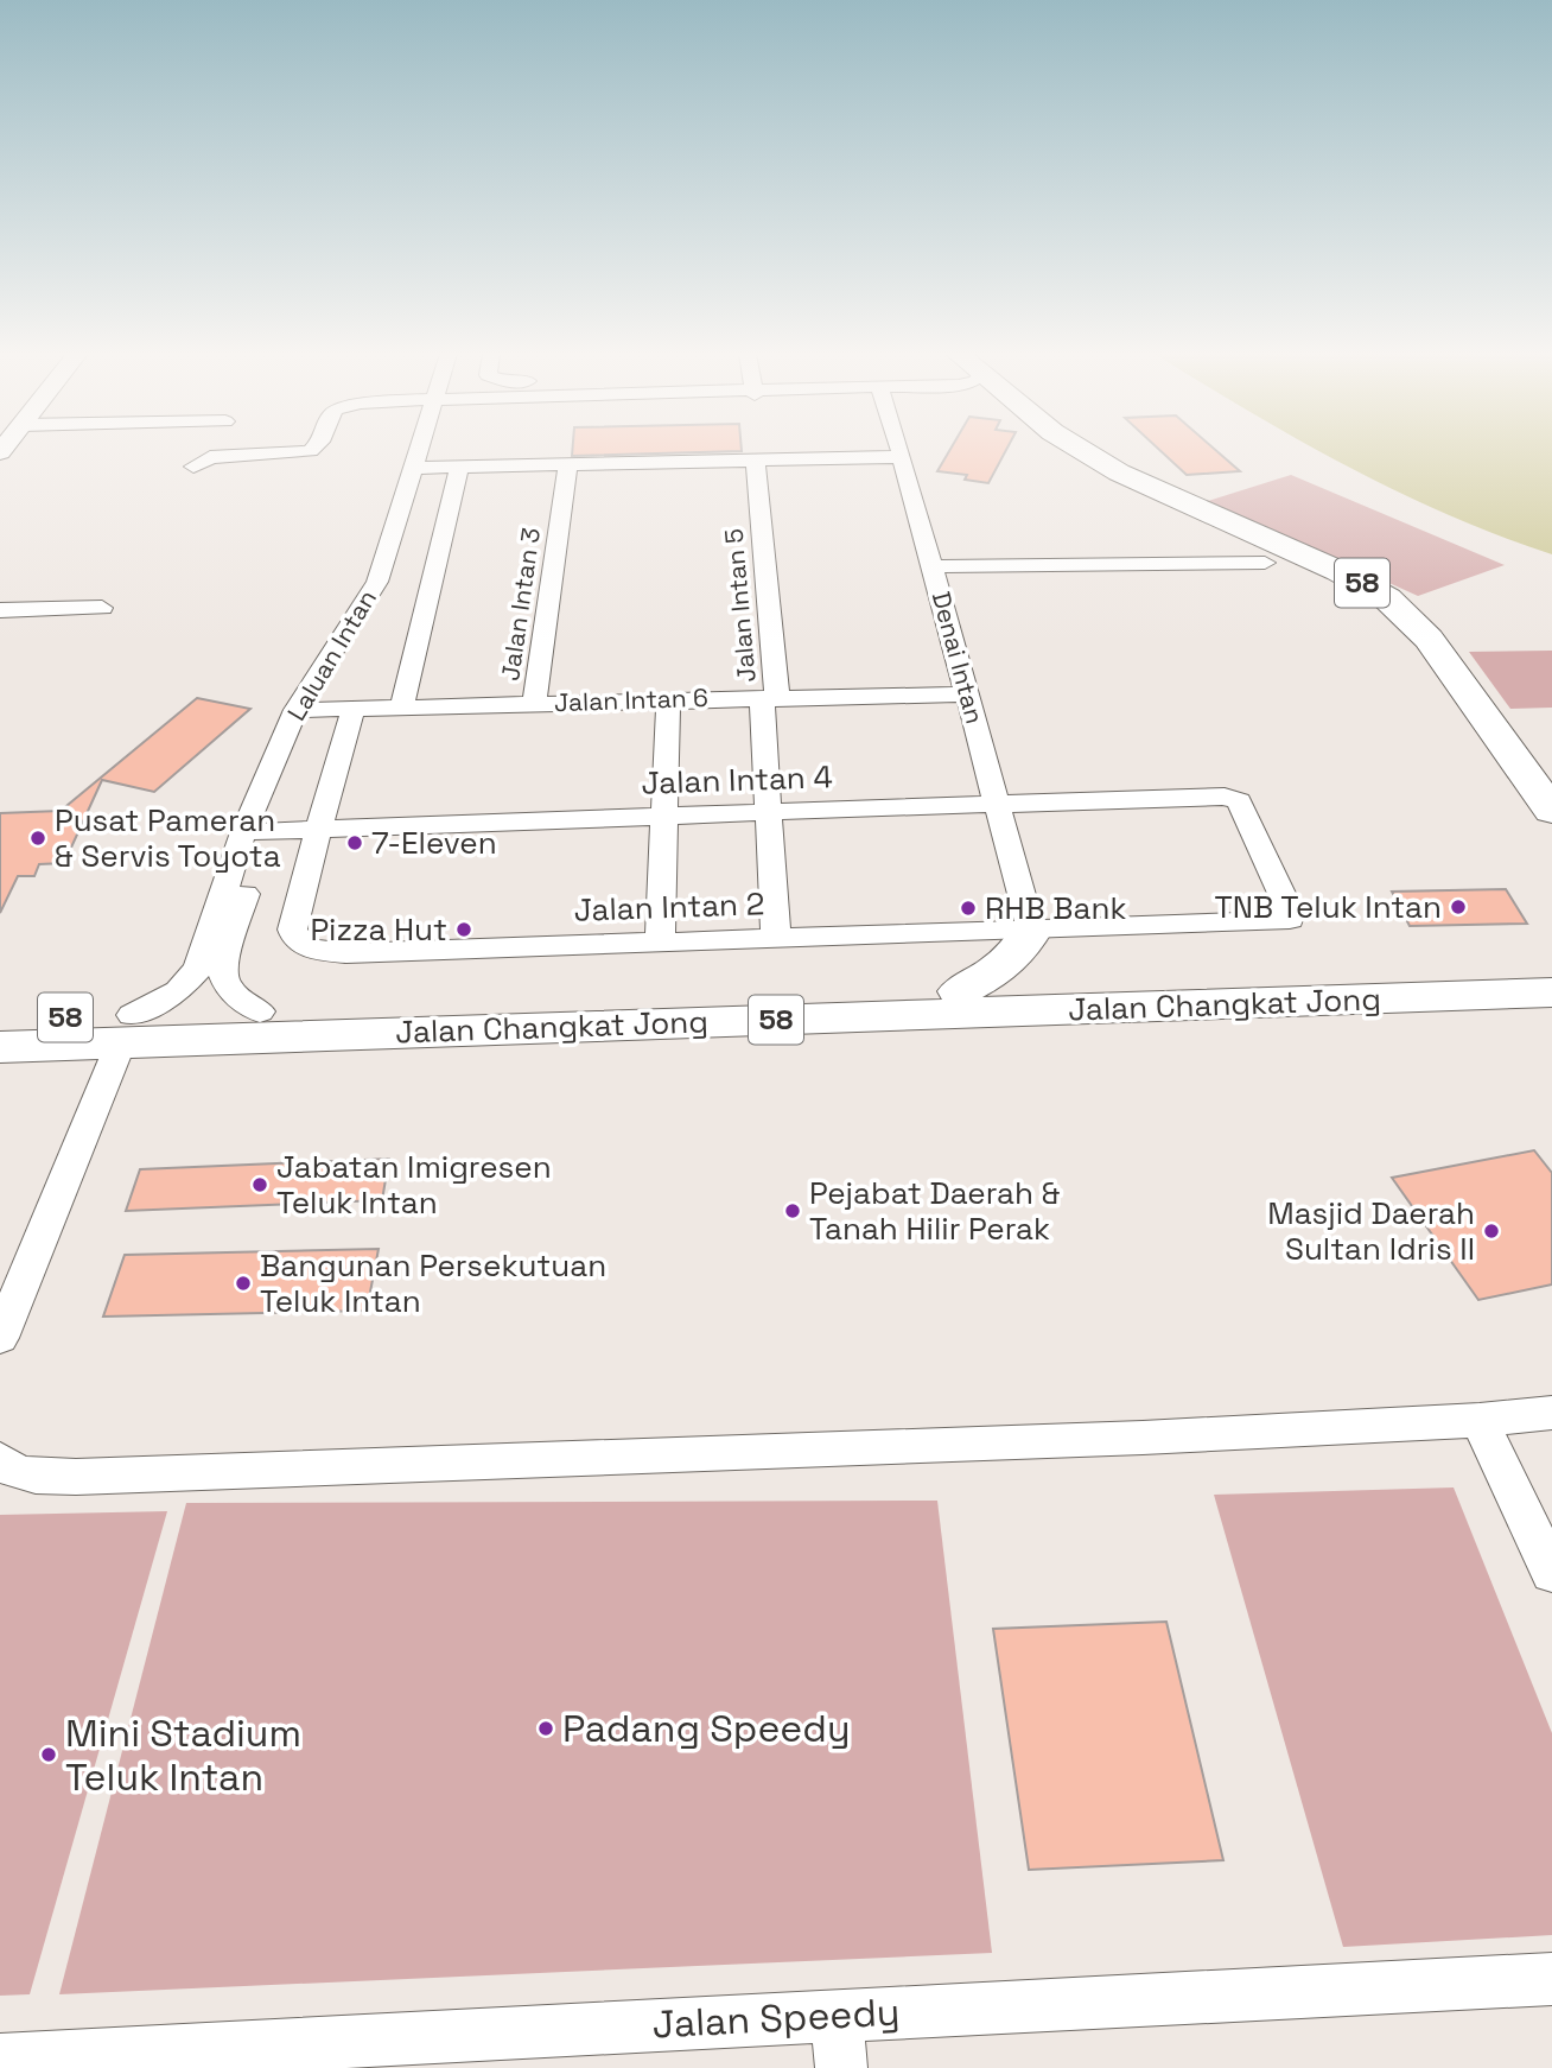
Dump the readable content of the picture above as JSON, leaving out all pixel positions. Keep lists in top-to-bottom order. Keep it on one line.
{"streets":{"highway":["58","Jalan Changkat Jong"],"street":["Jalan Intan 3","Jalan Intan 5","Laluan Intan","Denai Intan","Jalan Intan 6","Jalan Intan 4","Jalan Intan 2","Jalan Speedy"]},"crossings":[["Jalan Intan 3","Jalan Intan 6"],["Jalan Intan 5","Jalan Intan 6"],["Jalan Intan 5","Jalan Intan 4"],["Jalan Intan 5","Jalan Intan 2"],["Laluan Intan","Jalan Intan 6"],["Laluan Intan","Jalan Intan 4"],["Laluan Intan","Jalan Changkat Jong"],["Denai Intan","Jalan Intan 6"],["Denai Intan","Jalan Intan 4"],["Denai Intan","Jalan Intan 2"],["Jalan Intan 6","Jalan Intan 2"],["Jalan Intan 4","Jalan Intan 2"]],"places":["Pusat Pameran & Servis Toyota","7-Eleven","TNB Teluk Intan","RHB Bank","Pizza Hut","Jabatan Imigresen Teluk Intan","Pejabat Daerah & Tanah Hilir Perak","Masjid Daerah Sultan Idris II","Bangunan Persekutuan Teluk Intan","Padang Speedy","Mini Stadium Teluk Intan"]}
